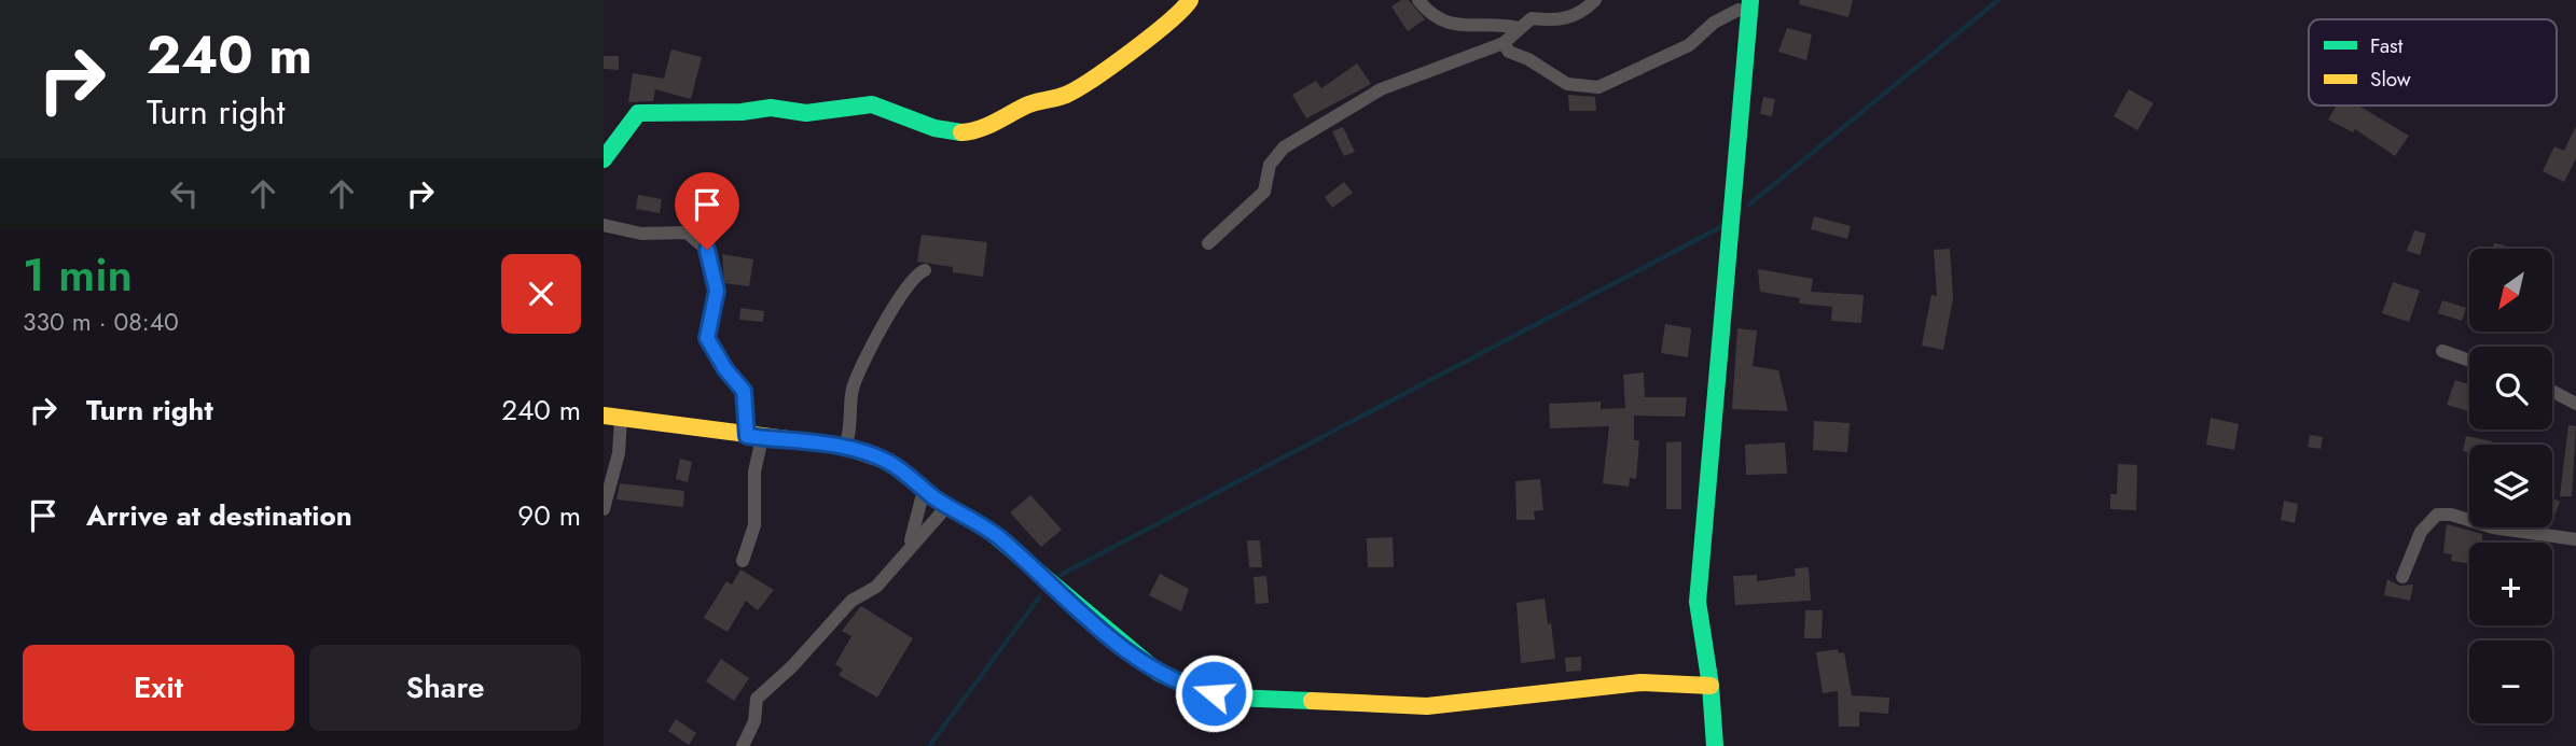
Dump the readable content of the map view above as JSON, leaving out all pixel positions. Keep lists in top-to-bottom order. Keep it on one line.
{"legend":["Fast","Slow"],"north":"bottom left","page":{"turn":["240 m","Turn right"],"heading":["1 min","330 m · 08:40"],"map_buttons":["+","−"],"list":[{"name":"Turn right","value":"240 m"},{"name":"Arrive at destination","value":"90 m"}],"buttons":["Exit","Share"]}}
